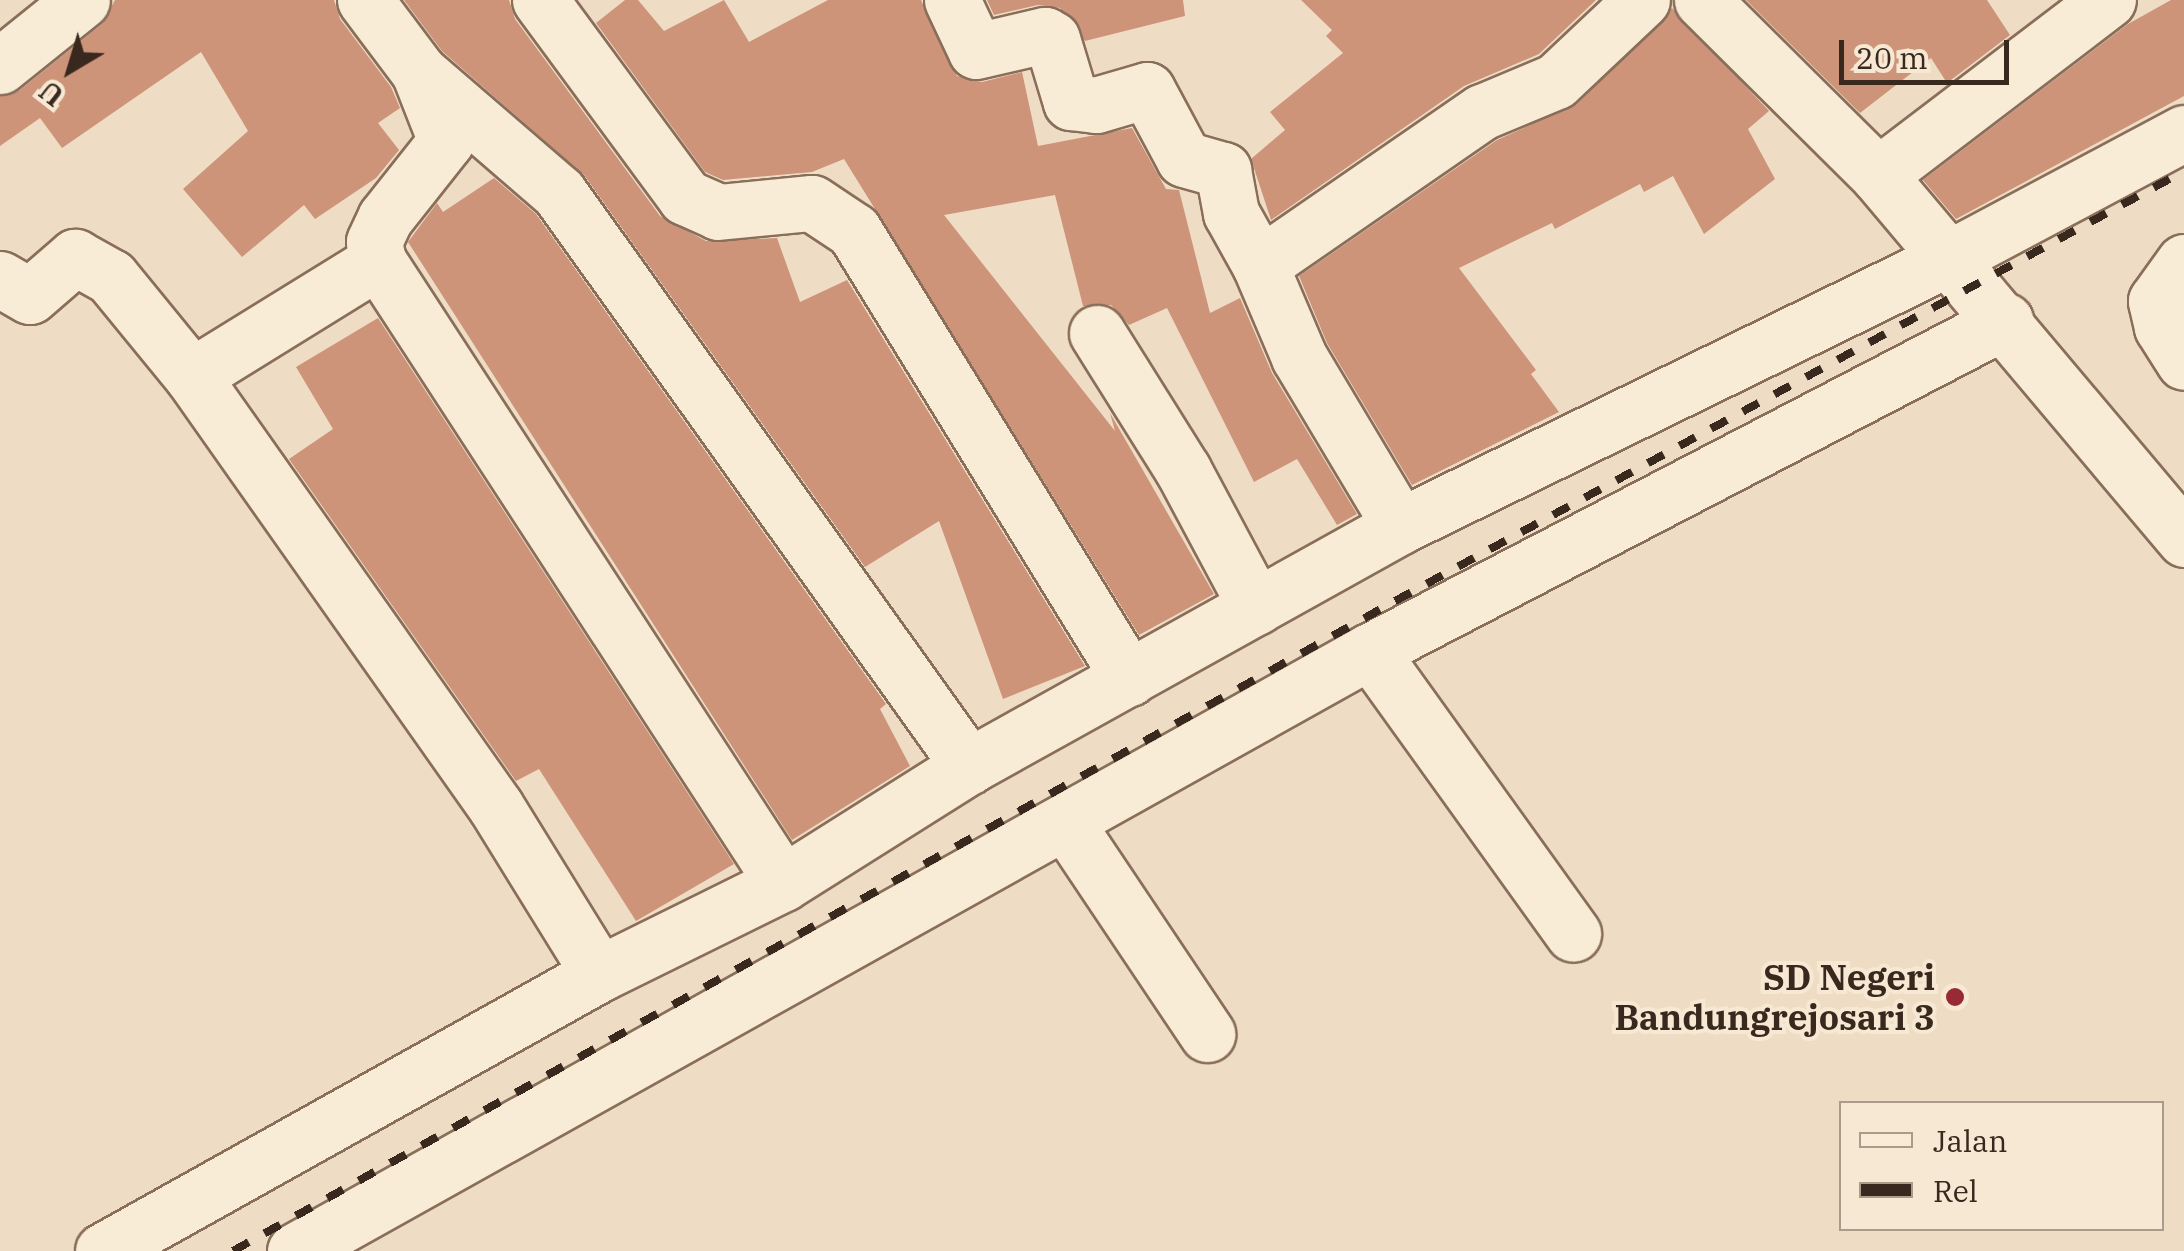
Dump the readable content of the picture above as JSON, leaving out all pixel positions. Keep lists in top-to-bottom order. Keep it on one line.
{"places":["SD Negeri Bandungrejosari 3"],"legend":["Jalan","Rel"],"scale_bar":"20 m","north":"bottom left"}
